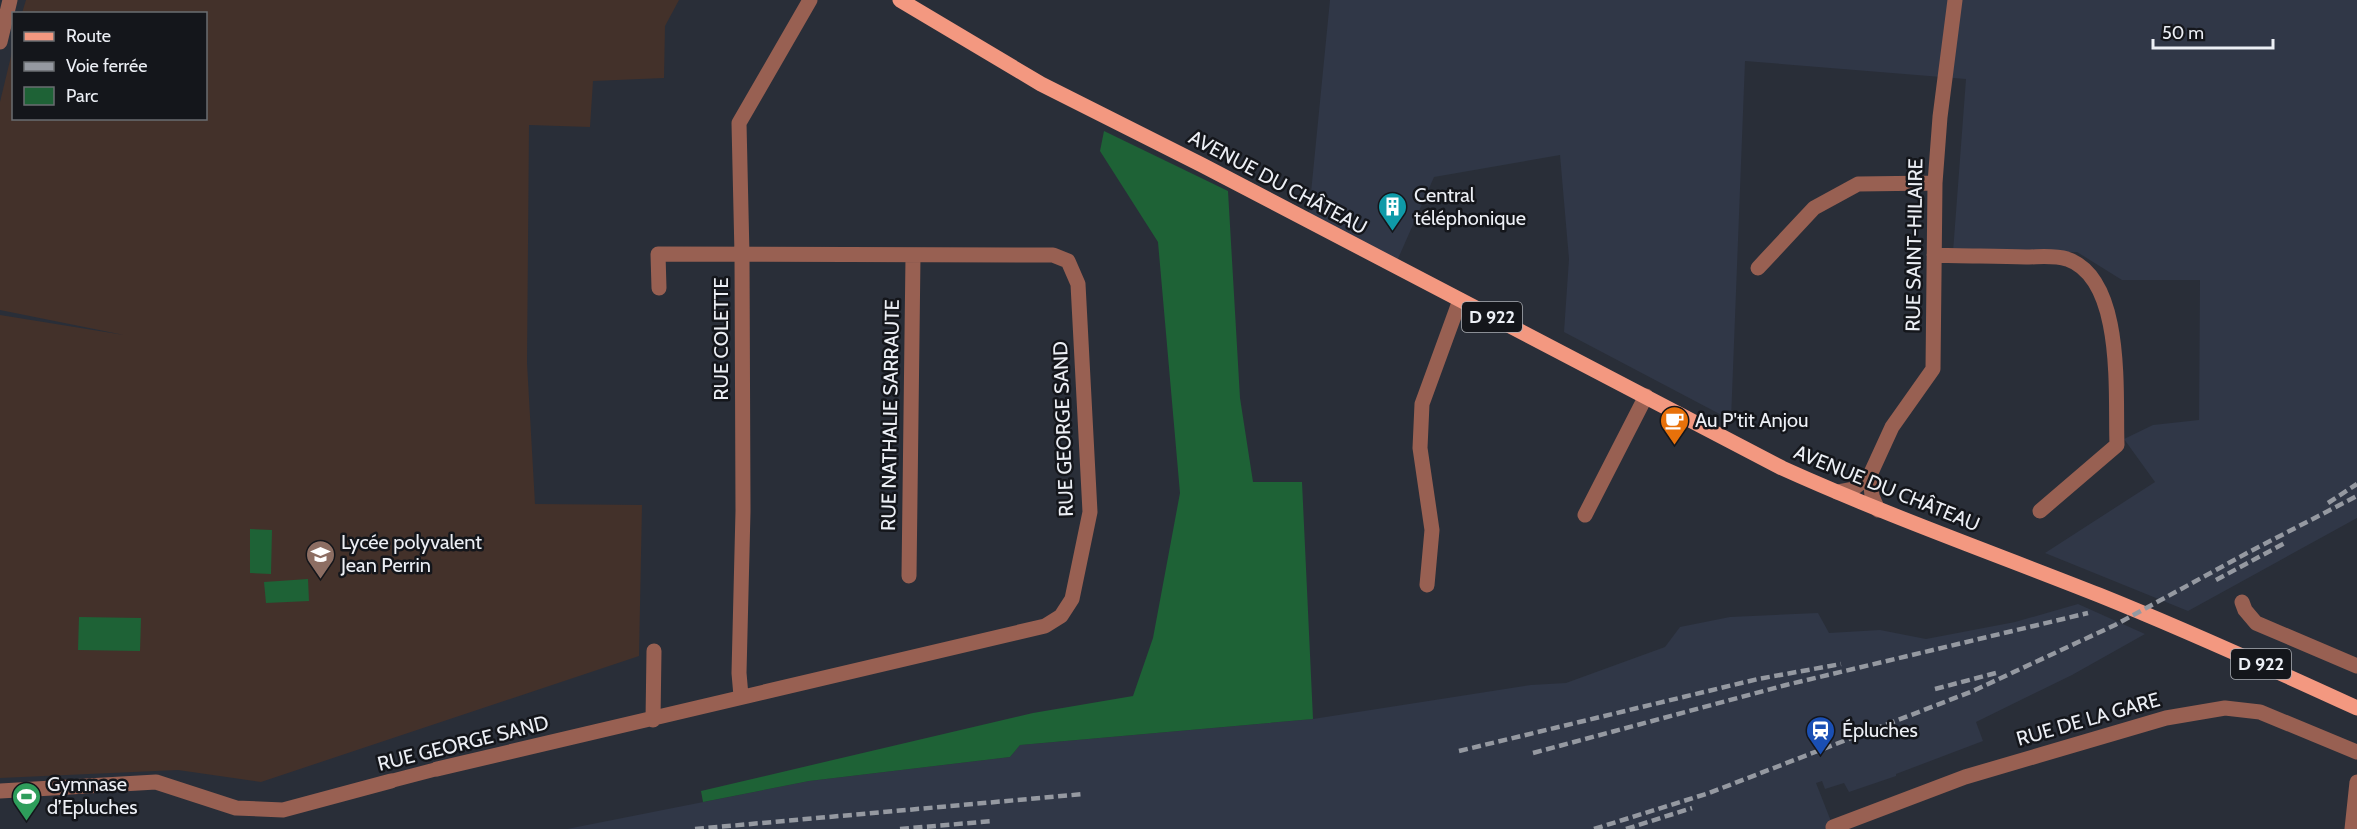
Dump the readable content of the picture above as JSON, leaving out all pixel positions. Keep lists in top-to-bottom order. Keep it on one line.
{"streets":{"main road":["AVENUE DU CHÂTEAU","D 922"],"street":["RUE SAINT-HILAIRE","RUE COLETTE","RUE NATHALIE SARRAUTE","RUE GEORGE SAND","RUE DE LA GARE"]},"crossings":[["RUE COLETTE","RUE GEORGE SAND"],["RUE NATHALIE SARRAUTE","RUE GEORGE SAND"]],"places":{"building":["Central téléphonique"],"cafe":["Au P'tit Anjou"],"school or university":["Lycée polyvalent Jean Perrin"],"station":["Épluches"],"sports":["Gymnase d’Epluches"]},"legend":["Route","Voie ferrée","Parc"],"scale_bar":"50 m"}
